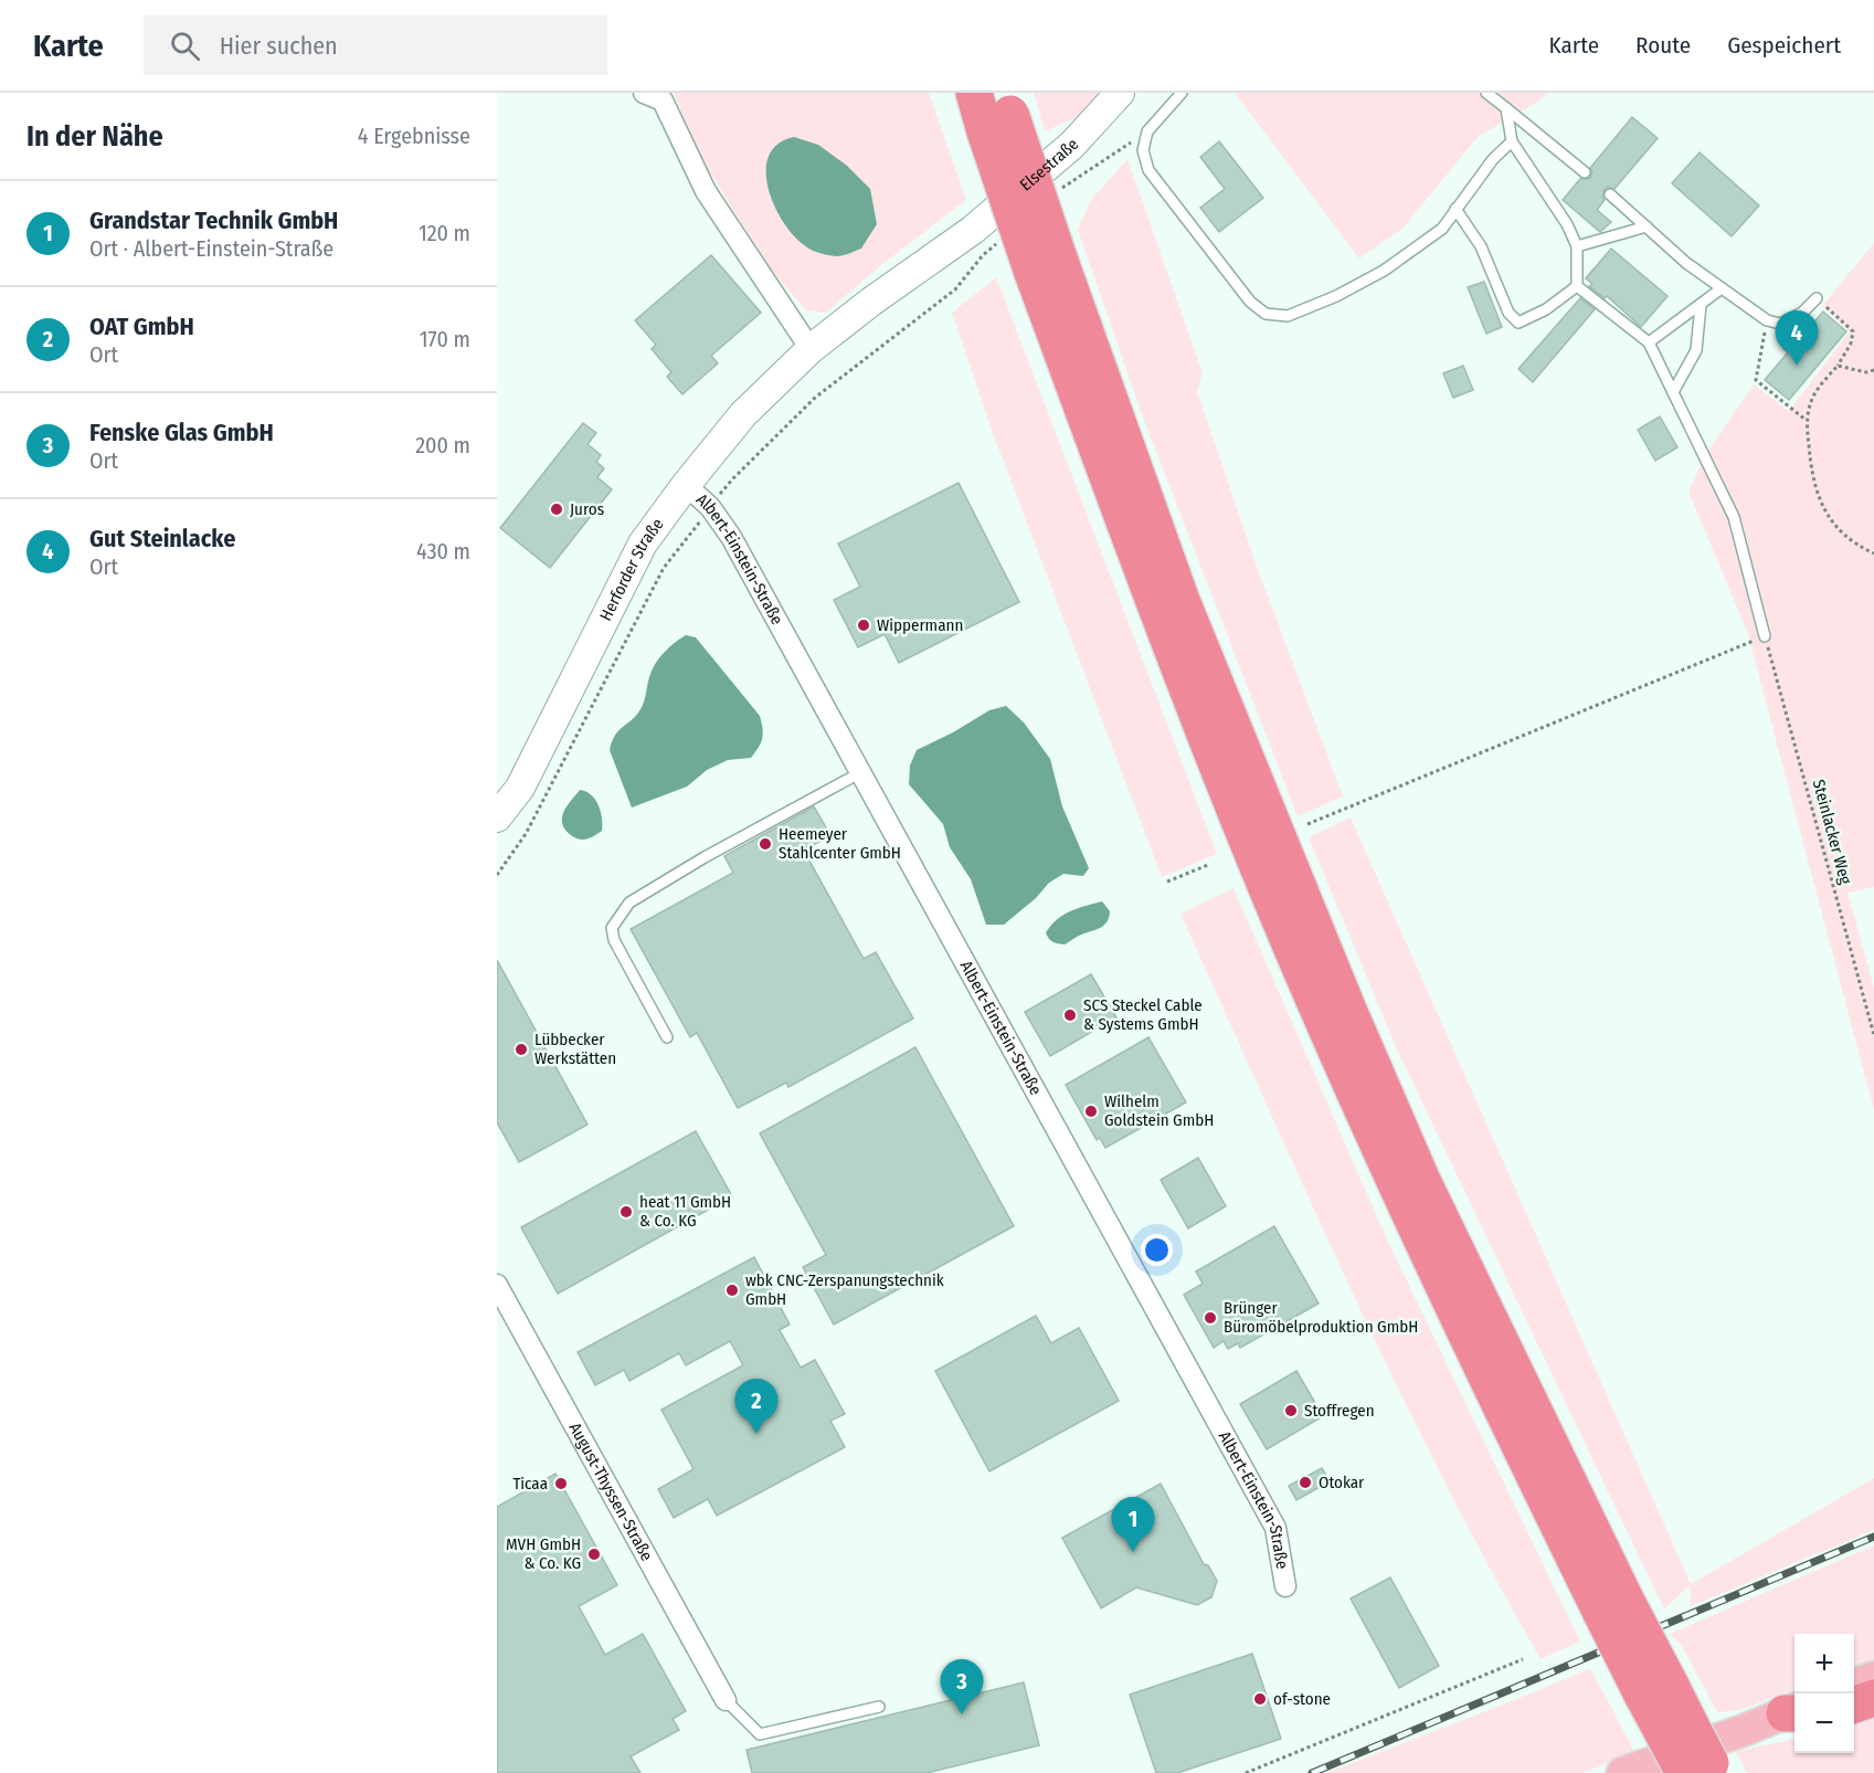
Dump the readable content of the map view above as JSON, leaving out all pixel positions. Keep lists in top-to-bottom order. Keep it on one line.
{"streets":{"street":["Elsestraße","Albert-Einstein-Straße","Herforder Straße","August-Thyssen-Straße"],"path":["Steinlacker Weg"]},"crossings":[["Elsestraße","Herforder Straße"],["Albert-Einstein-Straße","Herforder Straße"]],"places":["Juros","Wippermann","Heemeyer Stahlcenter GmbH","SCS Steckel Cable & Systems GmbH","Lübbecker Werkstätten","Wilhelm Goldstein GmbH","heat 11 GmbH & Co. KG","wbk CNC-Zerspanungstechnik GmbH","Brünger Büromöbelproduktion GmbH","Stoffregen","Otokar","Ticaa","MVH GmbH & Co. KG","of-stone"],"page":{"header":"Karte","search":"Hier suchen","nav":["Karte","Route","Gespeichert"],"heading":["In der Nähe","4 Ergebnisse"],"list":[{"mark":"1","name":"Grandstar Technik GmbH","note":"Ort · Albert-Einstein-Straße","value":"120 m"},{"mark":"2","name":"OAT GmbH","note":"Ort","value":"170 m"},{"mark":"3","name":"Fenske Glas GmbH","note":"Ort","value":"200 m"},{"mark":"4","name":"Gut Steinlacke","note":"Ort","value":"430 m"}],"pins":["4","2","1","3"],"map_buttons":["+","−"]}}
